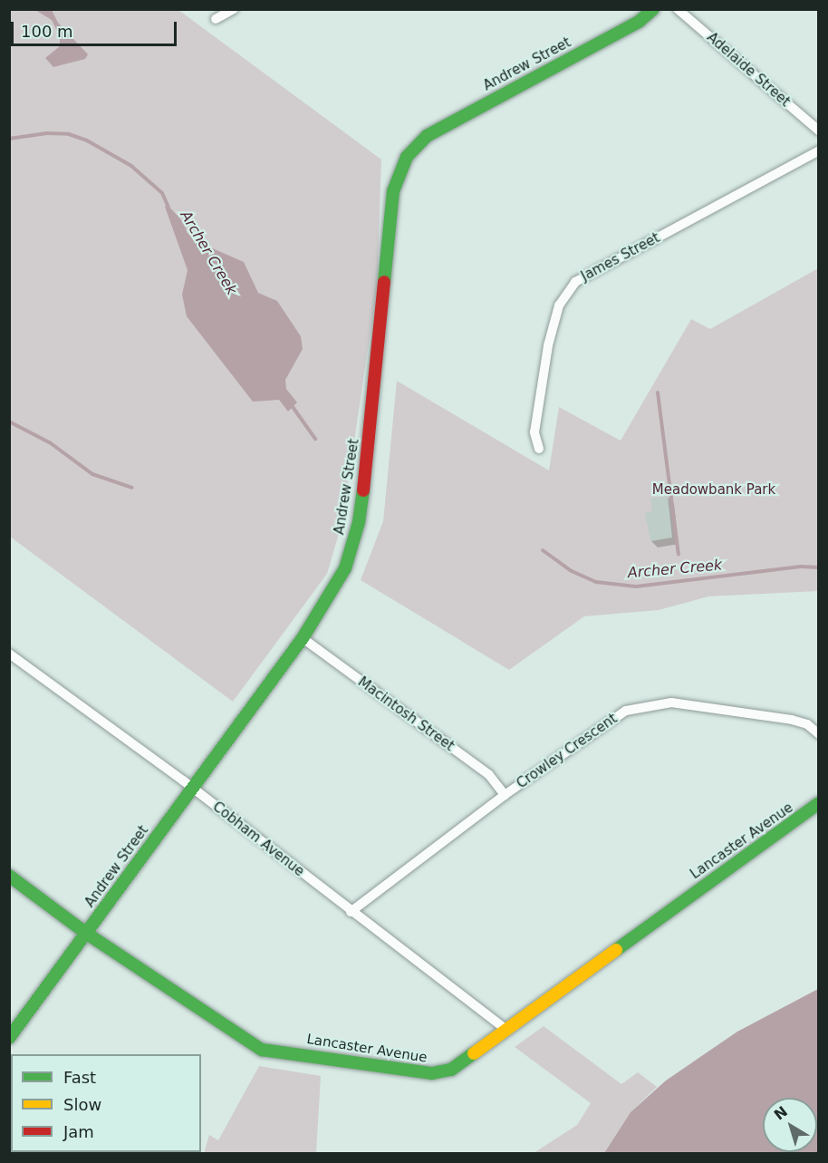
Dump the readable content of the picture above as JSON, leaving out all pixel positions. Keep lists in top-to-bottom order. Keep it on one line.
{"streets":{"main road":["Andrew Street","Lancaster Avenue"],"street":["Adelaide Street","James Street","Macintosh Street","Crowley Crescent","Cobham Avenue"]},"crossings":[["Andrew Street","Macintosh Street"],["Andrew Street","Cobham Avenue"],["Andrew Street","Lancaster Avenue"],["Macintosh Street","Crowley Crescent"],["Crowley Crescent","Cobham Avenue"],["Cobham Avenue","Lancaster Avenue"]],"water":["Archer Creek"],"parks":["Meadowbank Park"],"legend":["Fast","Slow","Jam"],"scale_bar":"100 m","north":"top left"}
